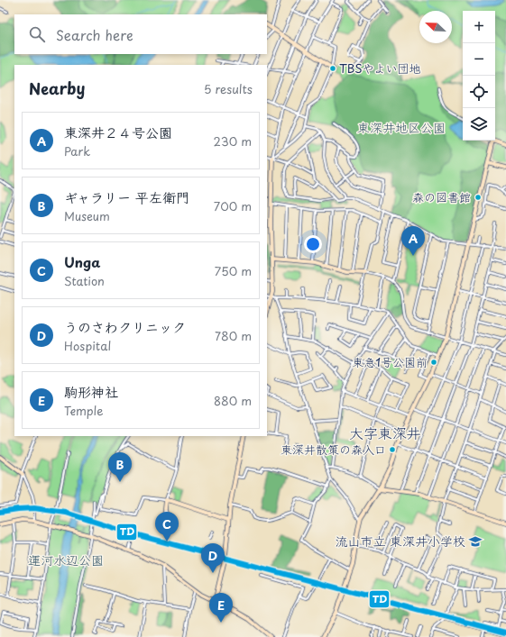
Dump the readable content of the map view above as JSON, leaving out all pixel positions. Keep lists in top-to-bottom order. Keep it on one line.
{"districts":["大字東深井"],"parks":["東深井地区公園","運河水辺公園"],"places":{"other":["TBSやよい団地","森の図書館","東急1号公園前","東深井散策の森入口"],"school or university":["流山市立 東深井小学校"]},"lines":["transit line TD"],"north":"top left","page":{"map_buttons":["+","−"],"search":"Search here","heading":["Nearby","5 results"],"list":[{"mark":"A","name":"東深井２４号公園","note":"Park","value":"230 m"},{"mark":"B","name":"ギャラリー 平左衛門","note":"Museum","value":"700 m"},{"mark":"C","name":"Unga","note":"Station","value":"750 m"},{"mark":"D","name":"うのさわクリニック","note":"Hospital","value":"780 m"},{"mark":"E","name":"駒形神社","note":"Temple","value":"880 m"}],"pins":["A","B","C","D","E"]}}
